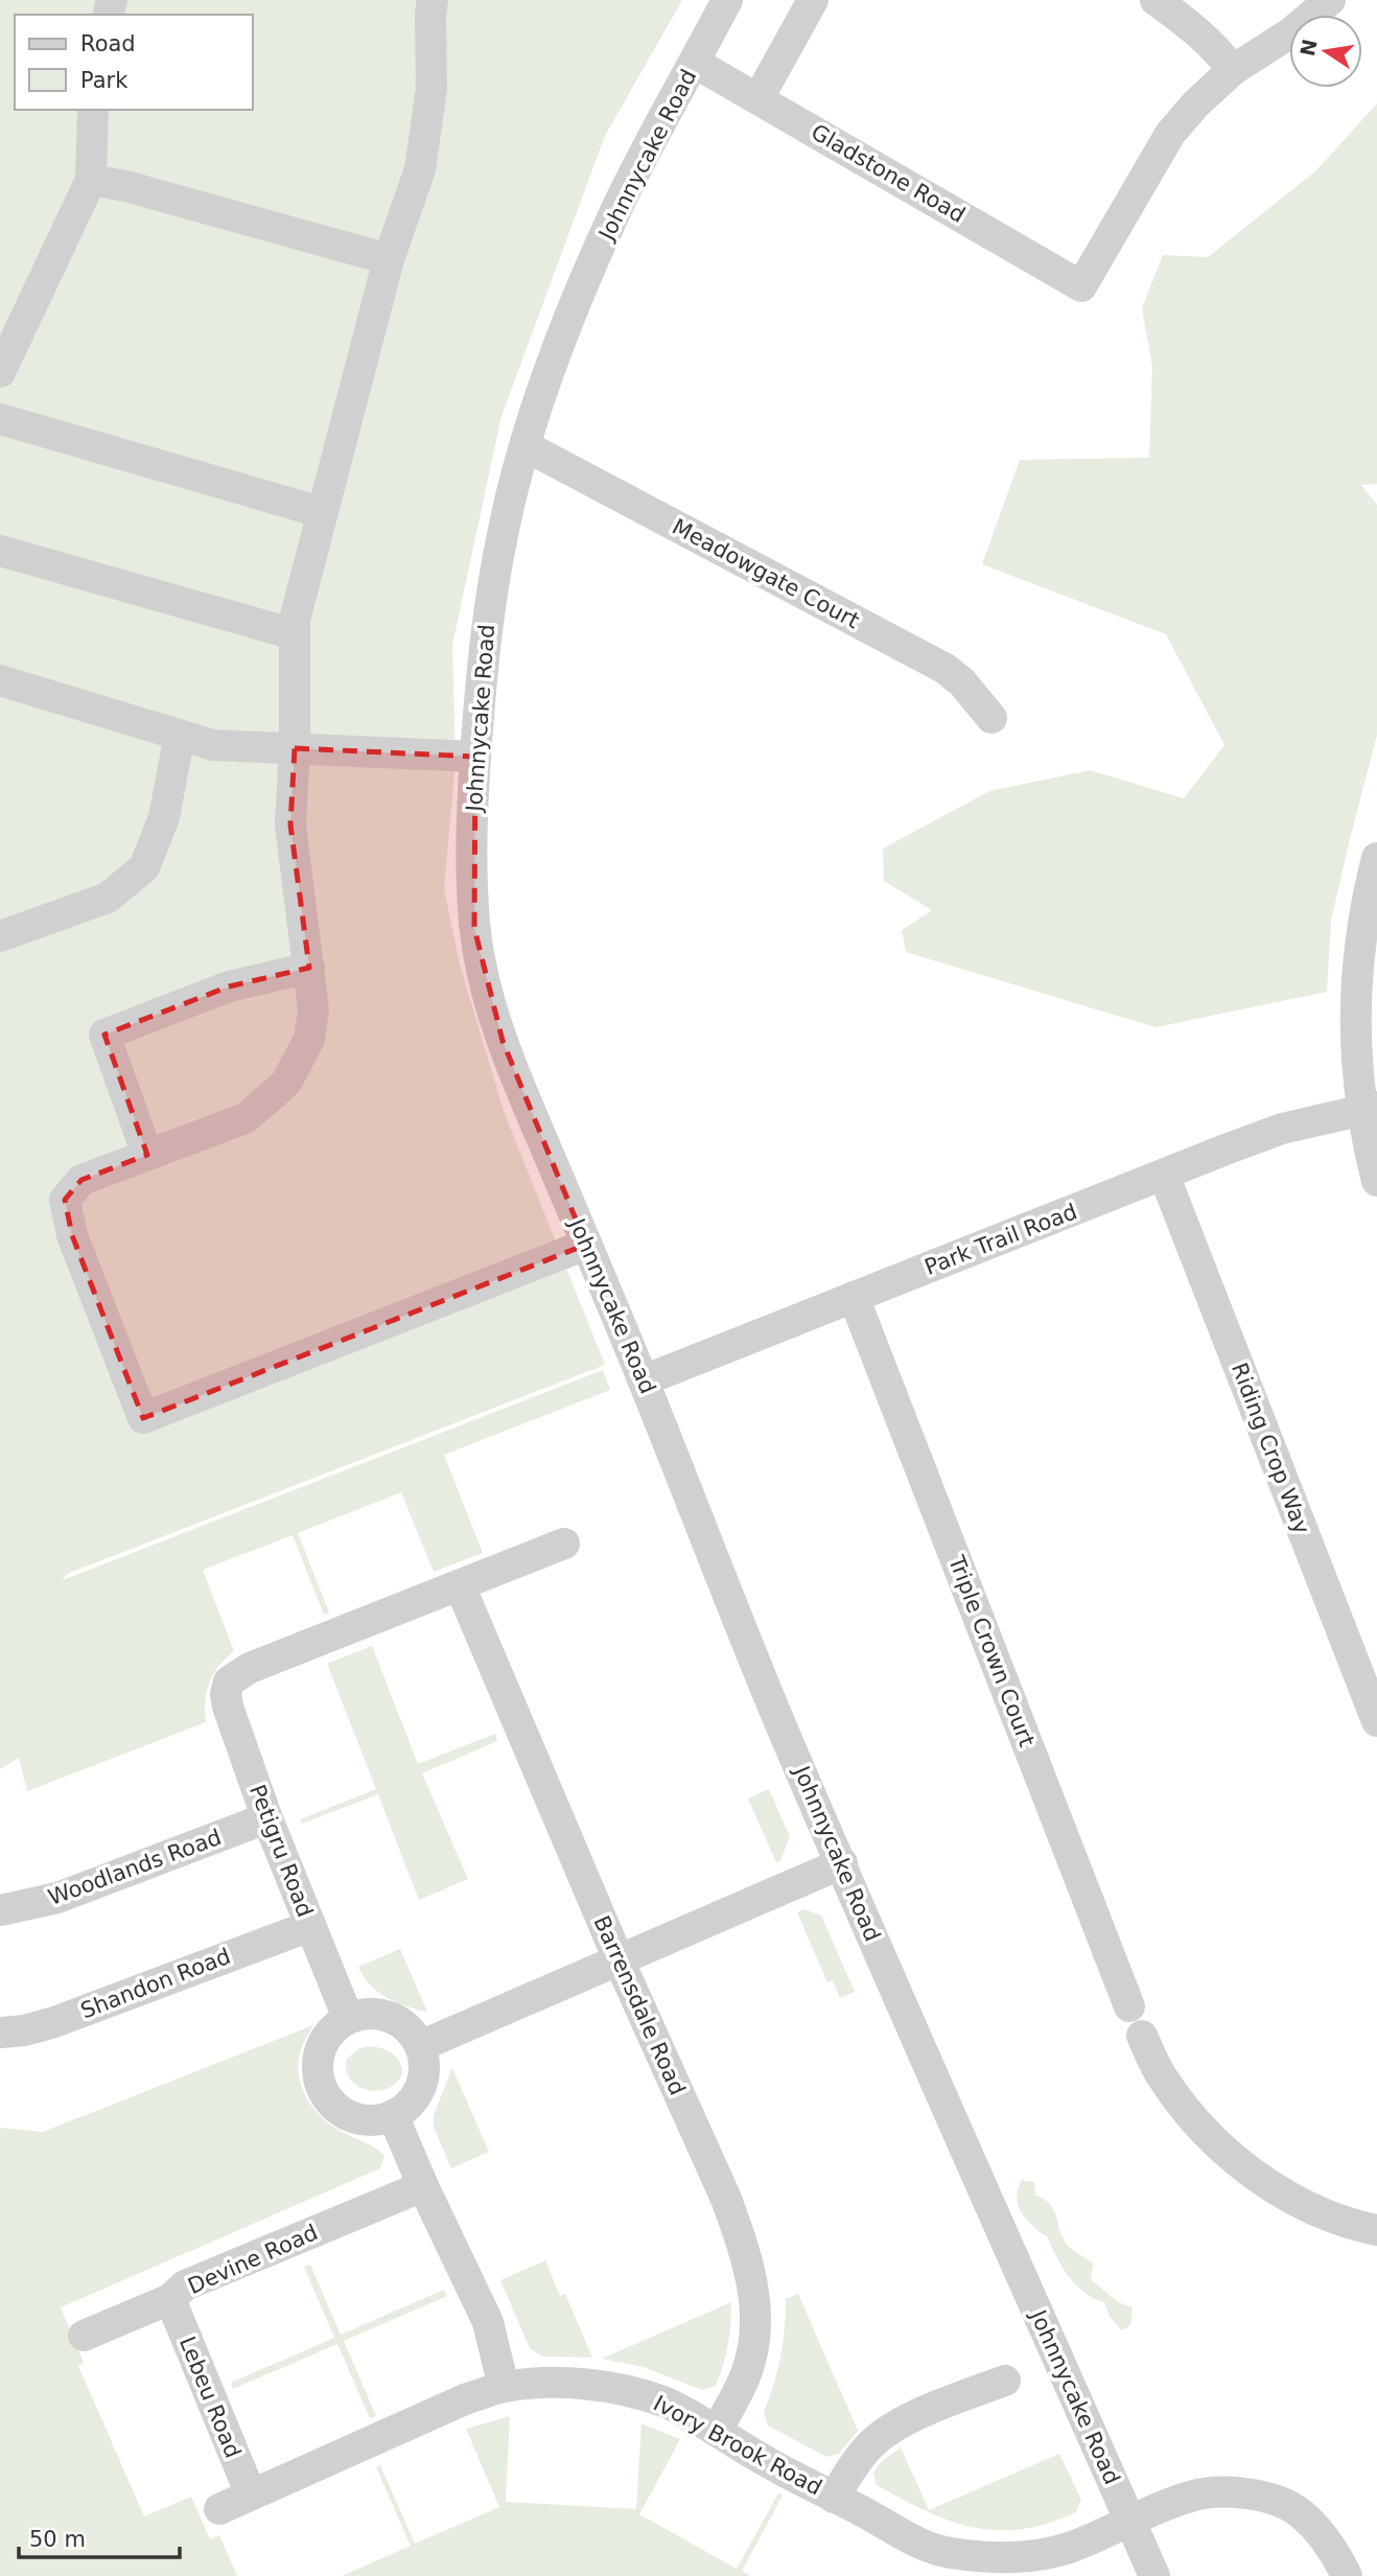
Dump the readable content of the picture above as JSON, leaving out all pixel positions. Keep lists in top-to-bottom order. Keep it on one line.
{"streets":{"street":["Johnnycake Road","Gladstone Road","Meadowgate Court","Park Trail Road","Riding Crop Way","Triple Crown Court","Petigru Road","Woodlands Road","Shandon Road","Barrensdale Road","Devine Road","Lebeu Road","Ivory Brook Road"]},"crossings":[["Johnnycake Road","Gladstone Road"],["Johnnycake Road","Meadowgate Court"],["Johnnycake Road","Park Trail Road"],["Johnnycake Road","Ivory Brook Road"],["Park Trail Road","Riding Crop Way"],["Park Trail Road","Triple Crown Court"],["Petigru Road","Woodlands Road"],["Petigru Road","Shandon Road"],["Petigru Road","Barrensdale Road"],["Barrensdale Road","Ivory Brook Road"],["Devine Road","Lebeu Road"],["Lebeu Road","Ivory Brook Road"]],"legend":["Road","Park"],"scale_bar":"50 m","north":"left"}
